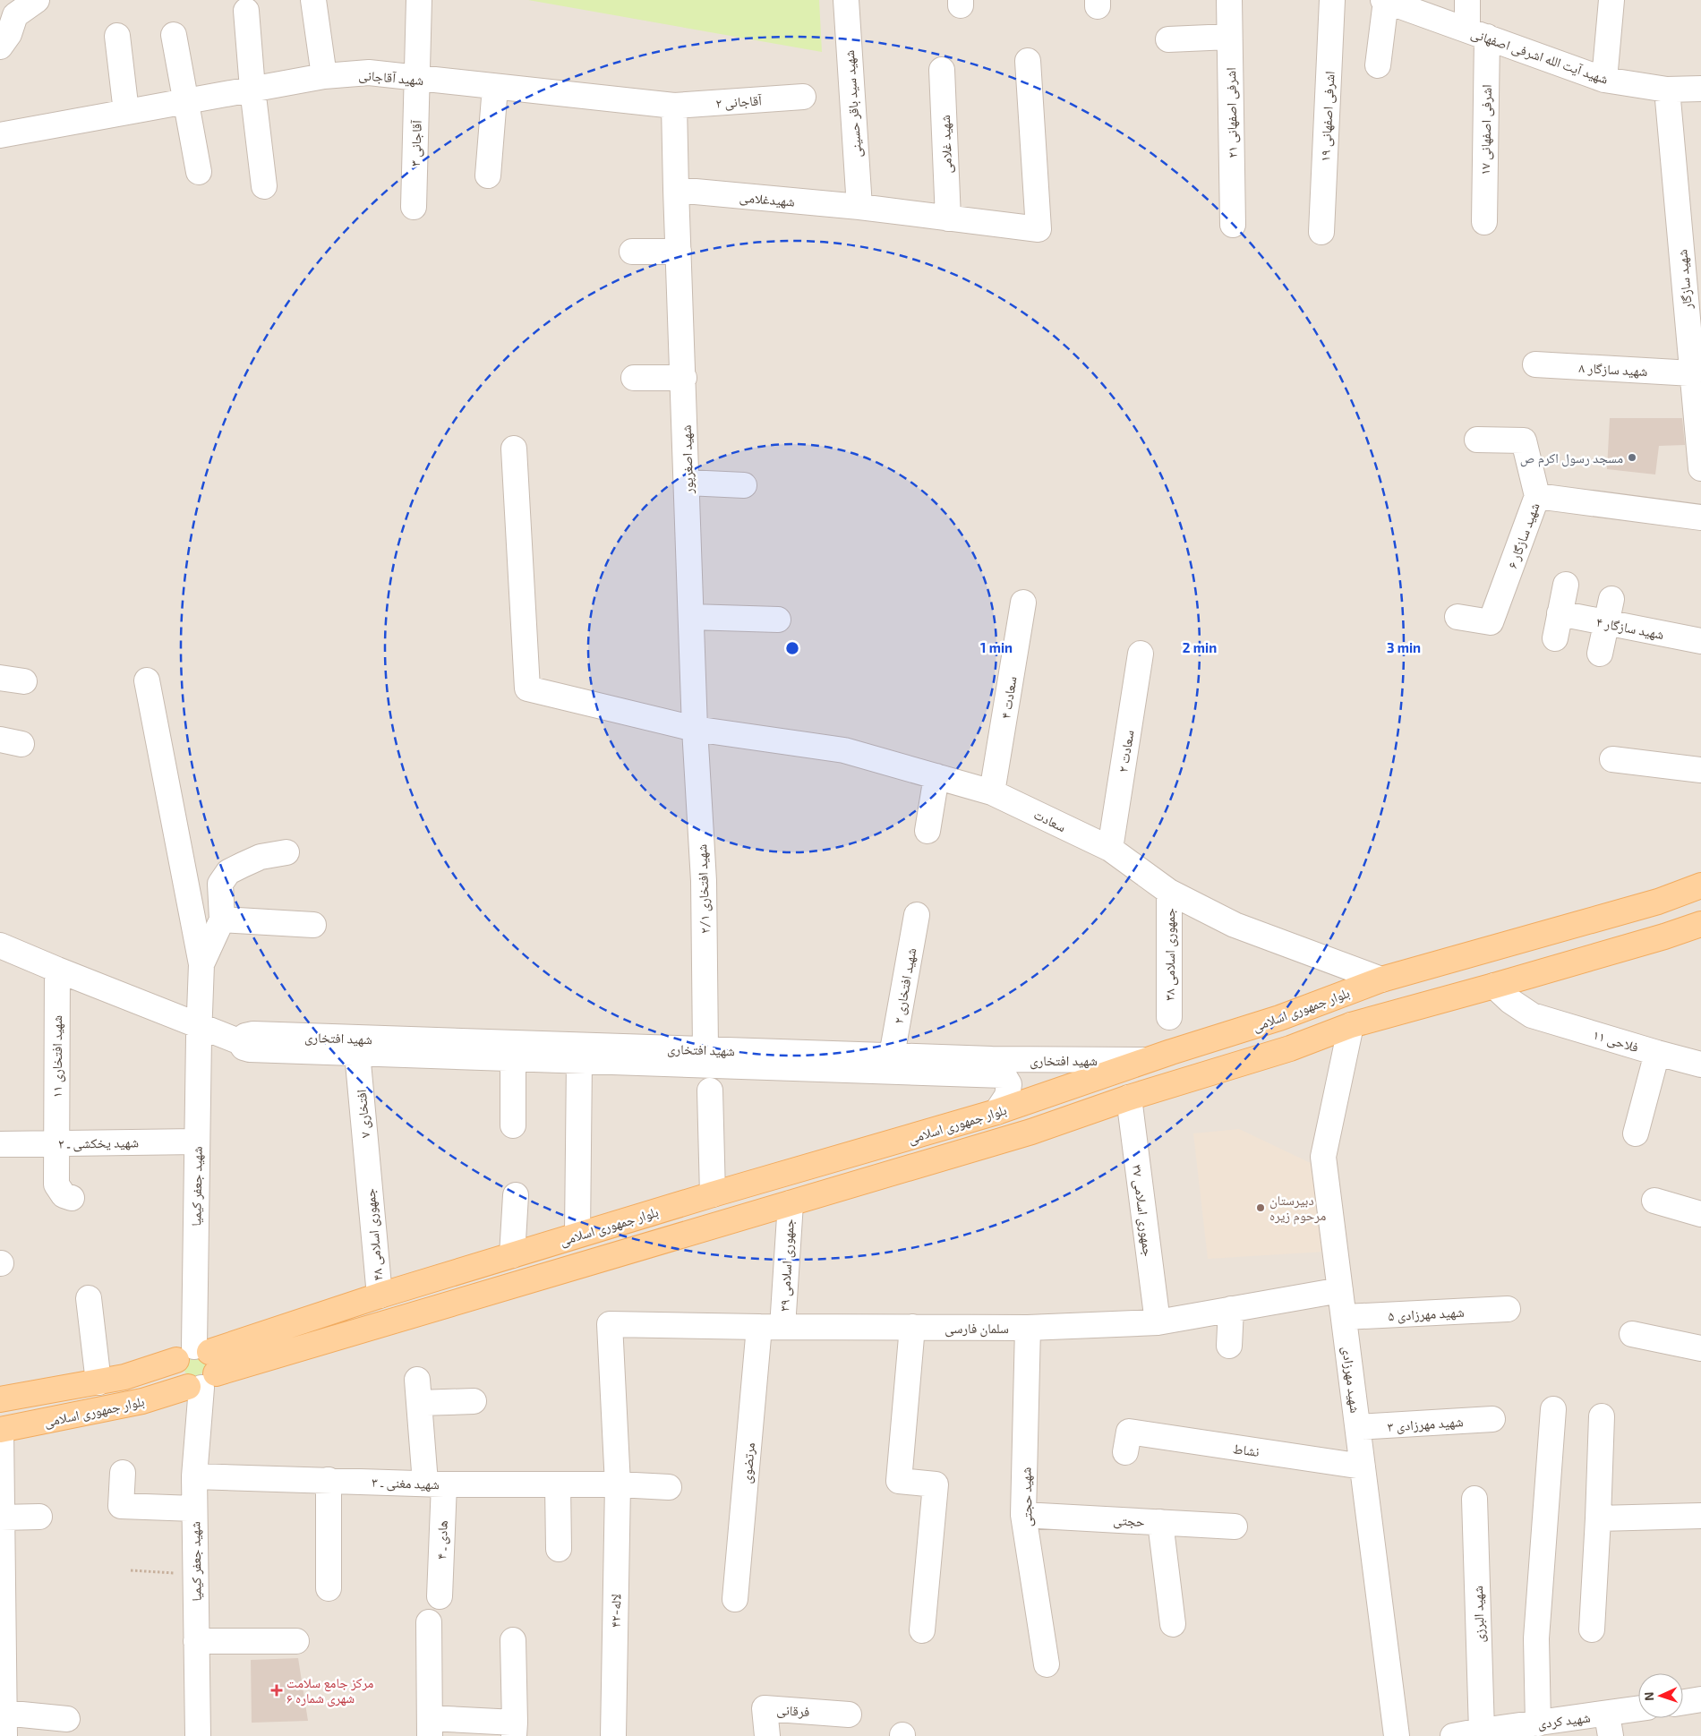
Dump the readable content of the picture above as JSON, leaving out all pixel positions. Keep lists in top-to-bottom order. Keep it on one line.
{"streets":{"main road":["بلوار جمهوری اسلامی"],"street":["شهید آیت الله اشرفی اصفهانی","شهید آقاجانی","آقاجانی ۲","شهید سید باقر حسینی","اشرفی اصفهانی ۲۱","اشرفی اصفهانی ۱۹","اشرفی اصفهانی ۱۷","آقاجانی ۳","شهید غلامی","شهیدغلامی","شهید سازگار","شهید سازگار ۸","شهید اصغرپور","شهید سازگار ۶","شهید سازگار ۴","سعادت ۴","سعادت ۲","سعادت","شهید افتخاری ۲/۱","جمهوری اسلامی ۳۸","شهید افتخاری ۲","شهید افتخاری","فلاحی ۱۱","شهید افتخاری ۱۱","افتخاری ۷","شهید یخکشی ـ ۲","شهید جعفر کیمیا","جمهوری اسلامی ۳۷","جمهوری اسلامی ۴۸","جمهوری اسلامی ۳۹","شهید مهرزادی ۵","سلمان فارسی","شهید مهرزادی","شهید مهرزادی ۳","نشاط","مرتضوی","شهید مغنی ـ ۳","شهید حجتی","حجتی","هادی ـ ۴","لاله-۴۲","شهید البرزی","فرقانی","شهید کردی"]},"crossings":[["شهید آیت الله اشرفی اصفهانی","اشرفی اصفهانی ۱۷"],["شهید آیت الله اشرفی اصفهانی","شهید سازگار"],["شهید آقاجانی","آقاجانی ۲"],["شهید آقاجانی","آقاجانی ۳"],["شهید سید باقر حسینی","شهیدغلامی"],["شهید غلامی","شهیدغلامی"],["شهیدغلامی","شهید اصغرپور"],["شهید سازگار","شهید سازگار ۸"],["شهید اصغرپور","سعادت"],["شهید اصغرپور","شهید افتخاری ۲/۱"],["سعادت ۴","سعادت"],["سعادت ۲","سعادت"],["سعادت","شهید افتخاری ۲/۱"],["سعادت","جمهوری اسلامی ۳۸"],["سعادت","بلوار جمهوری اسلامی"],["شهید افتخاری ۲/۱","شهید افتخاری"],["شهید افتخاری ۲","شهید افتخاری"],["بلوار جمهوری اسلامی","شهید افتخاری"],["بلوار جمهوری اسلامی","فلاحی ۱۱"],["بلوار جمهوری اسلامی","شهید جعفر کیمیا"],["بلوار جمهوری اسلامی","جمهوری اسلامی ۳۷"],["بلوار جمهوری اسلامی","جمهوری اسلامی ۴۸"],["بلوار جمهوری اسلامی","جمهوری اسلامی ۳۹"],["بلوار جمهوری اسلامی","شهید مهرزادی"],["شهید افتخاری","شهید افتخاری ۱۱"],["شهید افتخاری","شهید جعفر کیمیا"],["شهید افتخاری ۱۱","شهید یخکشی ـ ۲"],["افتخاری ۷","جمهوری اسلامی ۴۸"],["شهید یخکشی ـ ۲","شهید جعفر کیمیا"],["شهید جعفر کیمیا","شهید مغنی ـ ۳"],["جمهوری اسلامی ۳۷","سلمان فارسی"],["جمهوری اسلامی ۳۹","سلمان فارسی"],["جمهوری اسلامی ۳۹","مرتضوی"],["شهید مهرزادی ۵","شهید مهرزادی"],["سلمان فارسی","شهید مهرزادی"],["سلمان فارسی","مرتضوی"],["سلمان فارسی","شهید حجتی"],["سلمان فارسی","لاله-۴۲"],["شهید مهرزادی","شهید مهرزادی ۳"],["شهید مهرزادی","نشاط"],["شهید مغنی ـ ۳","هادی ـ ۴"],["شهید مغنی ـ ۳","لاله-۴۲"],["شهید حجتی","حجتی"],["شهید البرزی","شهید کردی"]],"places":{"other":["مسجد رسول اکرم ص","دبیرستان مرحوم زیره"],"health":["مرکز جامع سلامت شهری شماره ۶"]},"north":"left","rings":["1 min","2 min","3 min"]}
